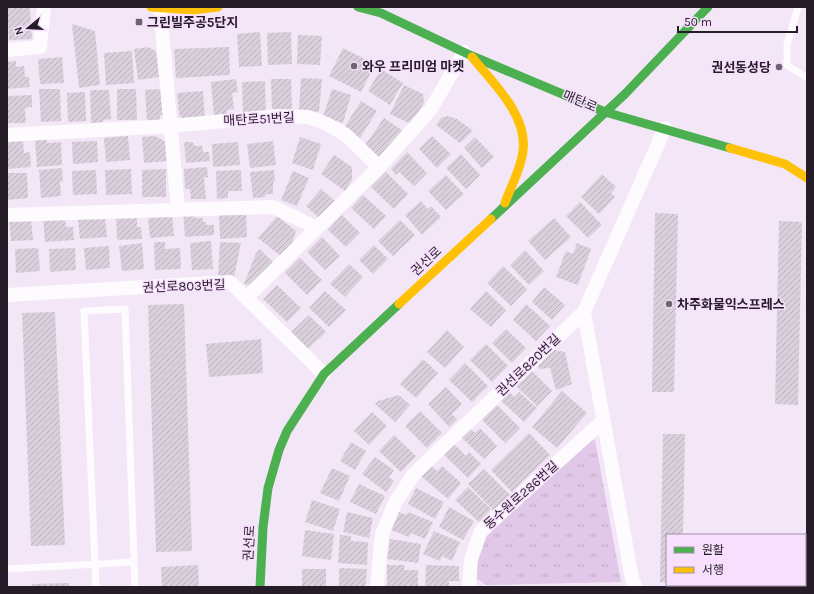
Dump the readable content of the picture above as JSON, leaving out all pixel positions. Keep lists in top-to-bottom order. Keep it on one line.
{"streets":{"street":["매탄로","매탄로51번길","권선로","권선로803번길","권선로820번길","동수원로286번길"]},"crossings":[["매탄로","권선로"],["매탄로","권선로820번길"],["권선로","권선로803번길"]],"places":{"transit":["그린빌주공5단지"],"other":["와우 프리미엄 마켓","권선동성당","차주화물익스프레스"]},"legend":["원활","서행"],"scale_bar":"50 m","north":"left"}
